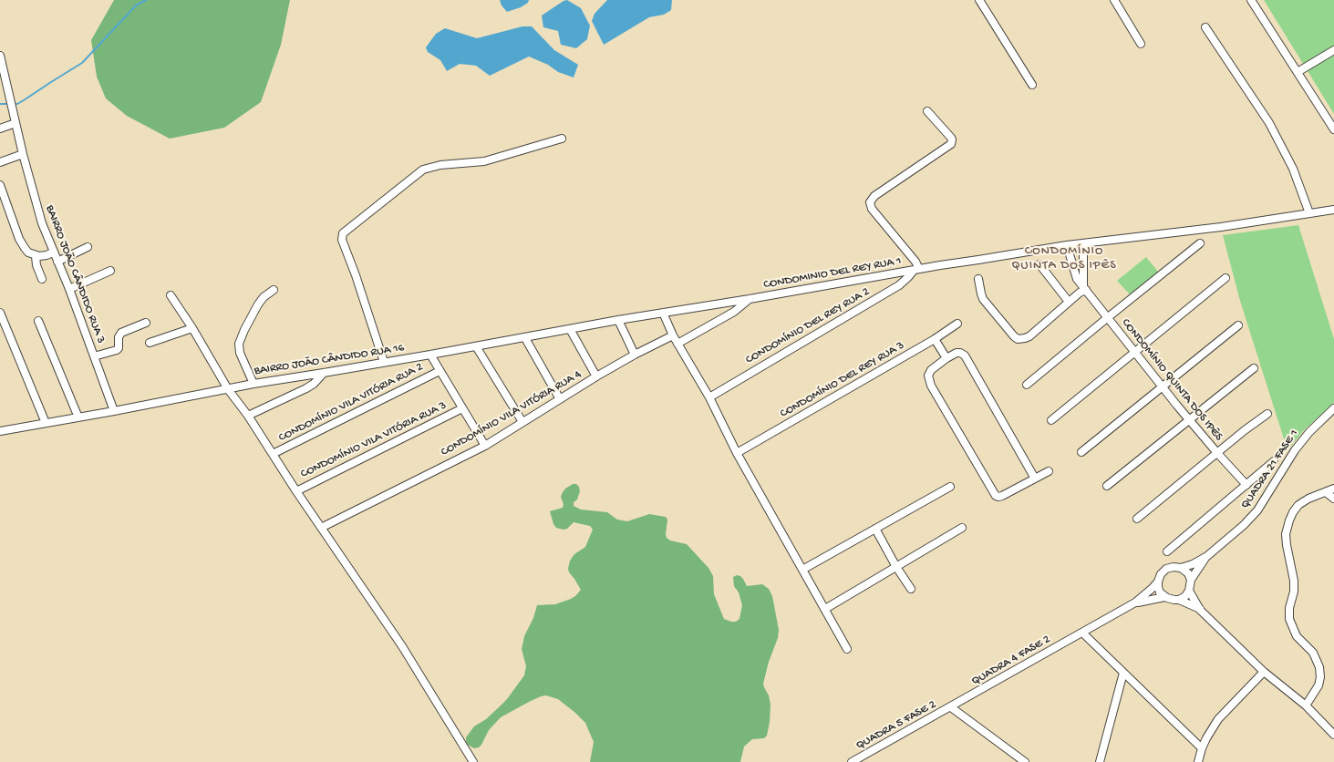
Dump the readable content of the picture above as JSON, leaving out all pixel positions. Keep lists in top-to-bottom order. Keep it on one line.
{"streets":{"street":["CONDOMINIO DEL REY RUA 1","BAIRRO JOÃO CÂNDIDO RUA 3","CONDOMÍNIO DEL REY RUA 2","BAIRRO JOÃO CÂNDIDO RUA 16","CONDOMÍNIO DEL REY RUA 3","CONDOMÍNIO QUINTA DOS IPÊS","CONDOMÍNIO VILA VITÓRIA RUA 2","CONDOMÍNIO VILA VITÓRIA RUA 4","CONDOMÍNIO VILA VITÓRIA RUA 3","QUADRA 21 FASE 1","QUADRA 4 FASE 2","QUADRA 5 FASE 2"]},"crossings":[["CONDOMINIO DEL REY RUA 1","CONDOMÍNIO DEL REY RUA 2"],["CONDOMINIO DEL REY RUA 1","BAIRRO JOÃO CÂNDIDO RUA 16"],["CONDOMINIO DEL REY RUA 1","CONDOMÍNIO QUINTA DOS IPÊS"],["BAIRRO JOÃO CÂNDIDO RUA 3","BAIRRO JOÃO CÂNDIDO RUA 16"],["QUADRA 4 FASE 2","QUADRA 5 FASE 2"]],"districts":["CONDOMÍNIO QUINTA DOS IPÊS"]}
